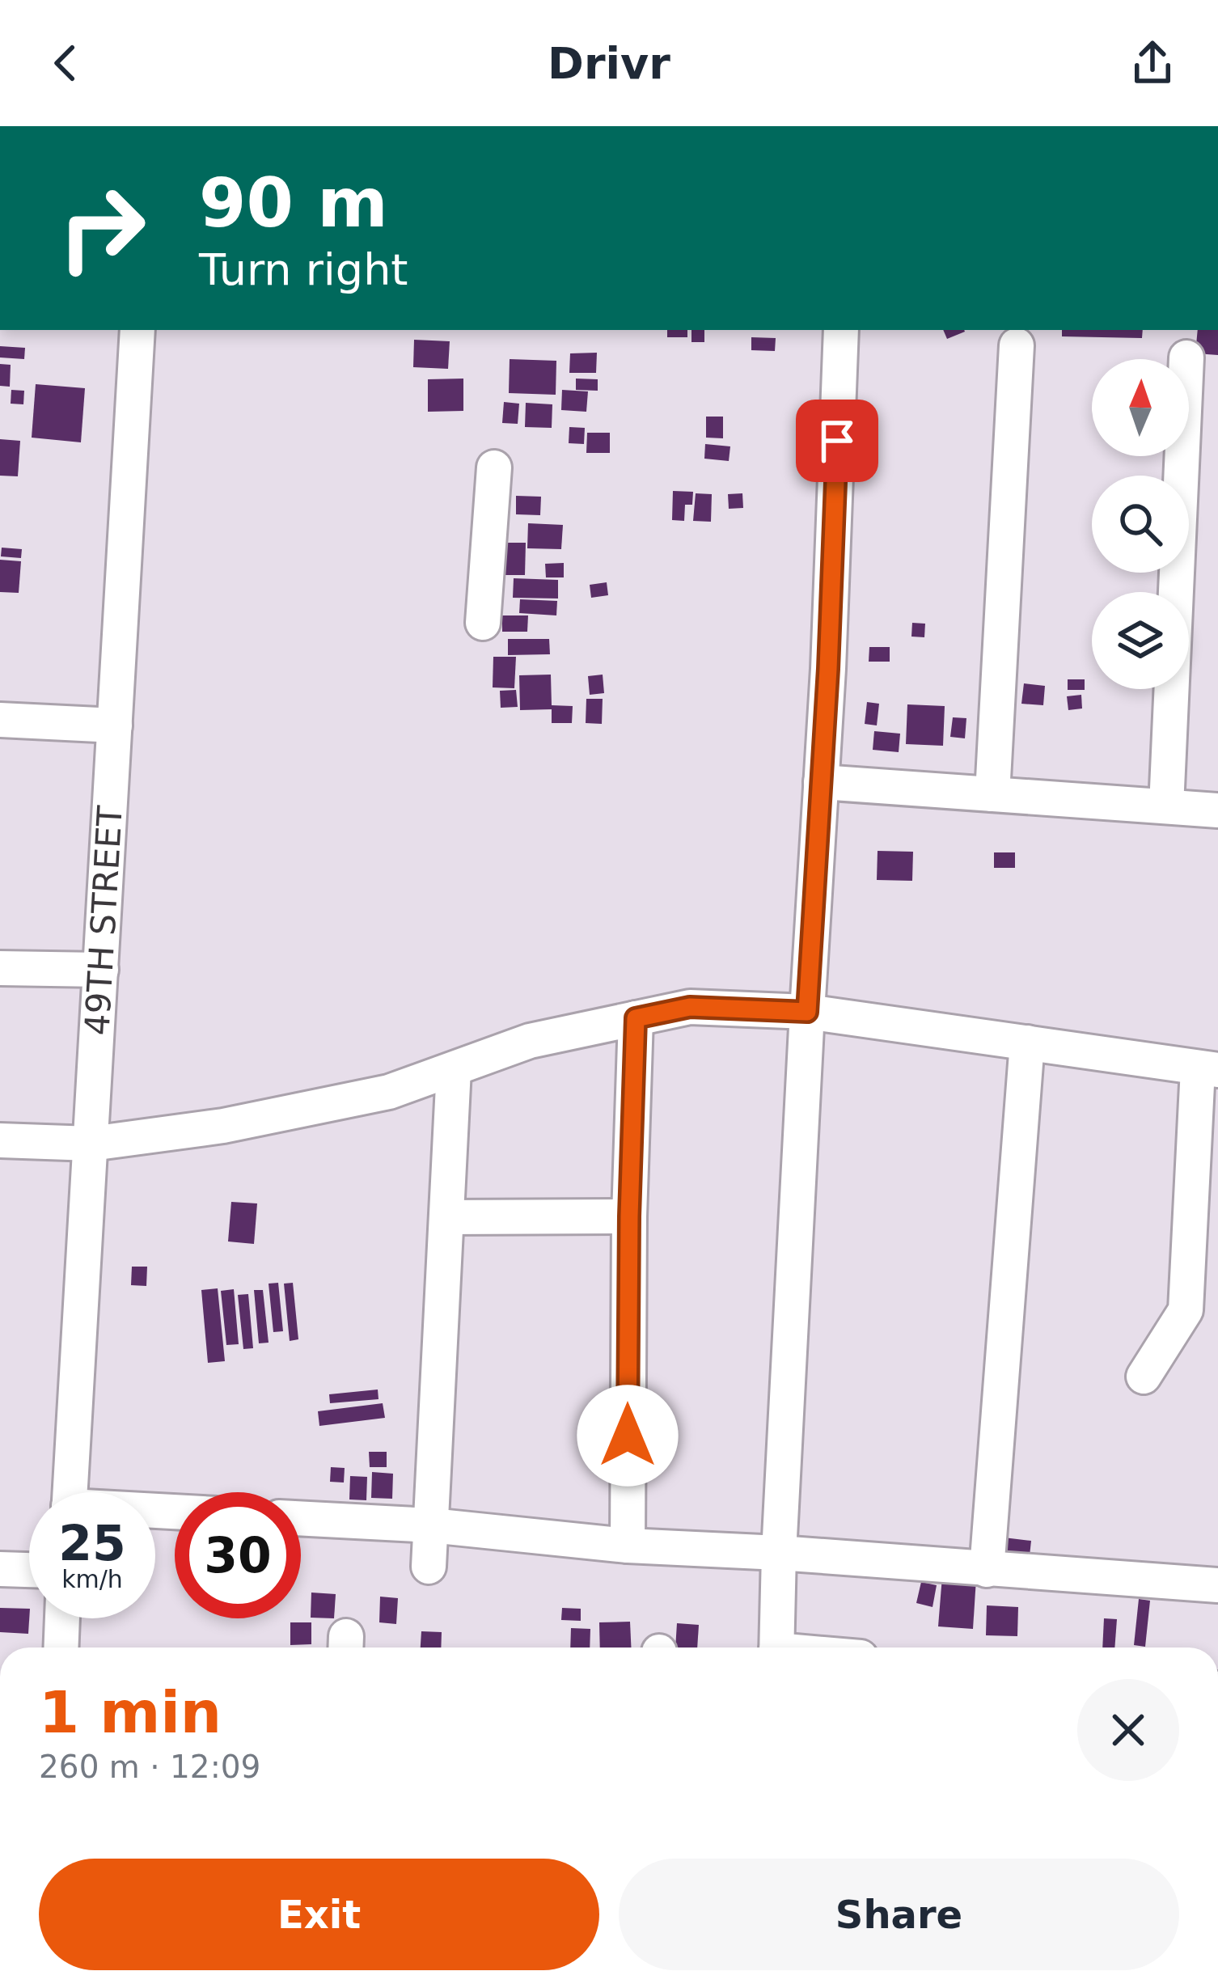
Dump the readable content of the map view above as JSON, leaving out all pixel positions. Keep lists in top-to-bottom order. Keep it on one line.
{"streets":{"street":["49TH STREET"]},"north":"top","page":{"header":"Drivr","turn":["90 m","Turn right"],"speed":"25 km/h","limit":"30","heading":["1 min","260 m · 12:09"],"buttons":["Exit","Share"]}}
